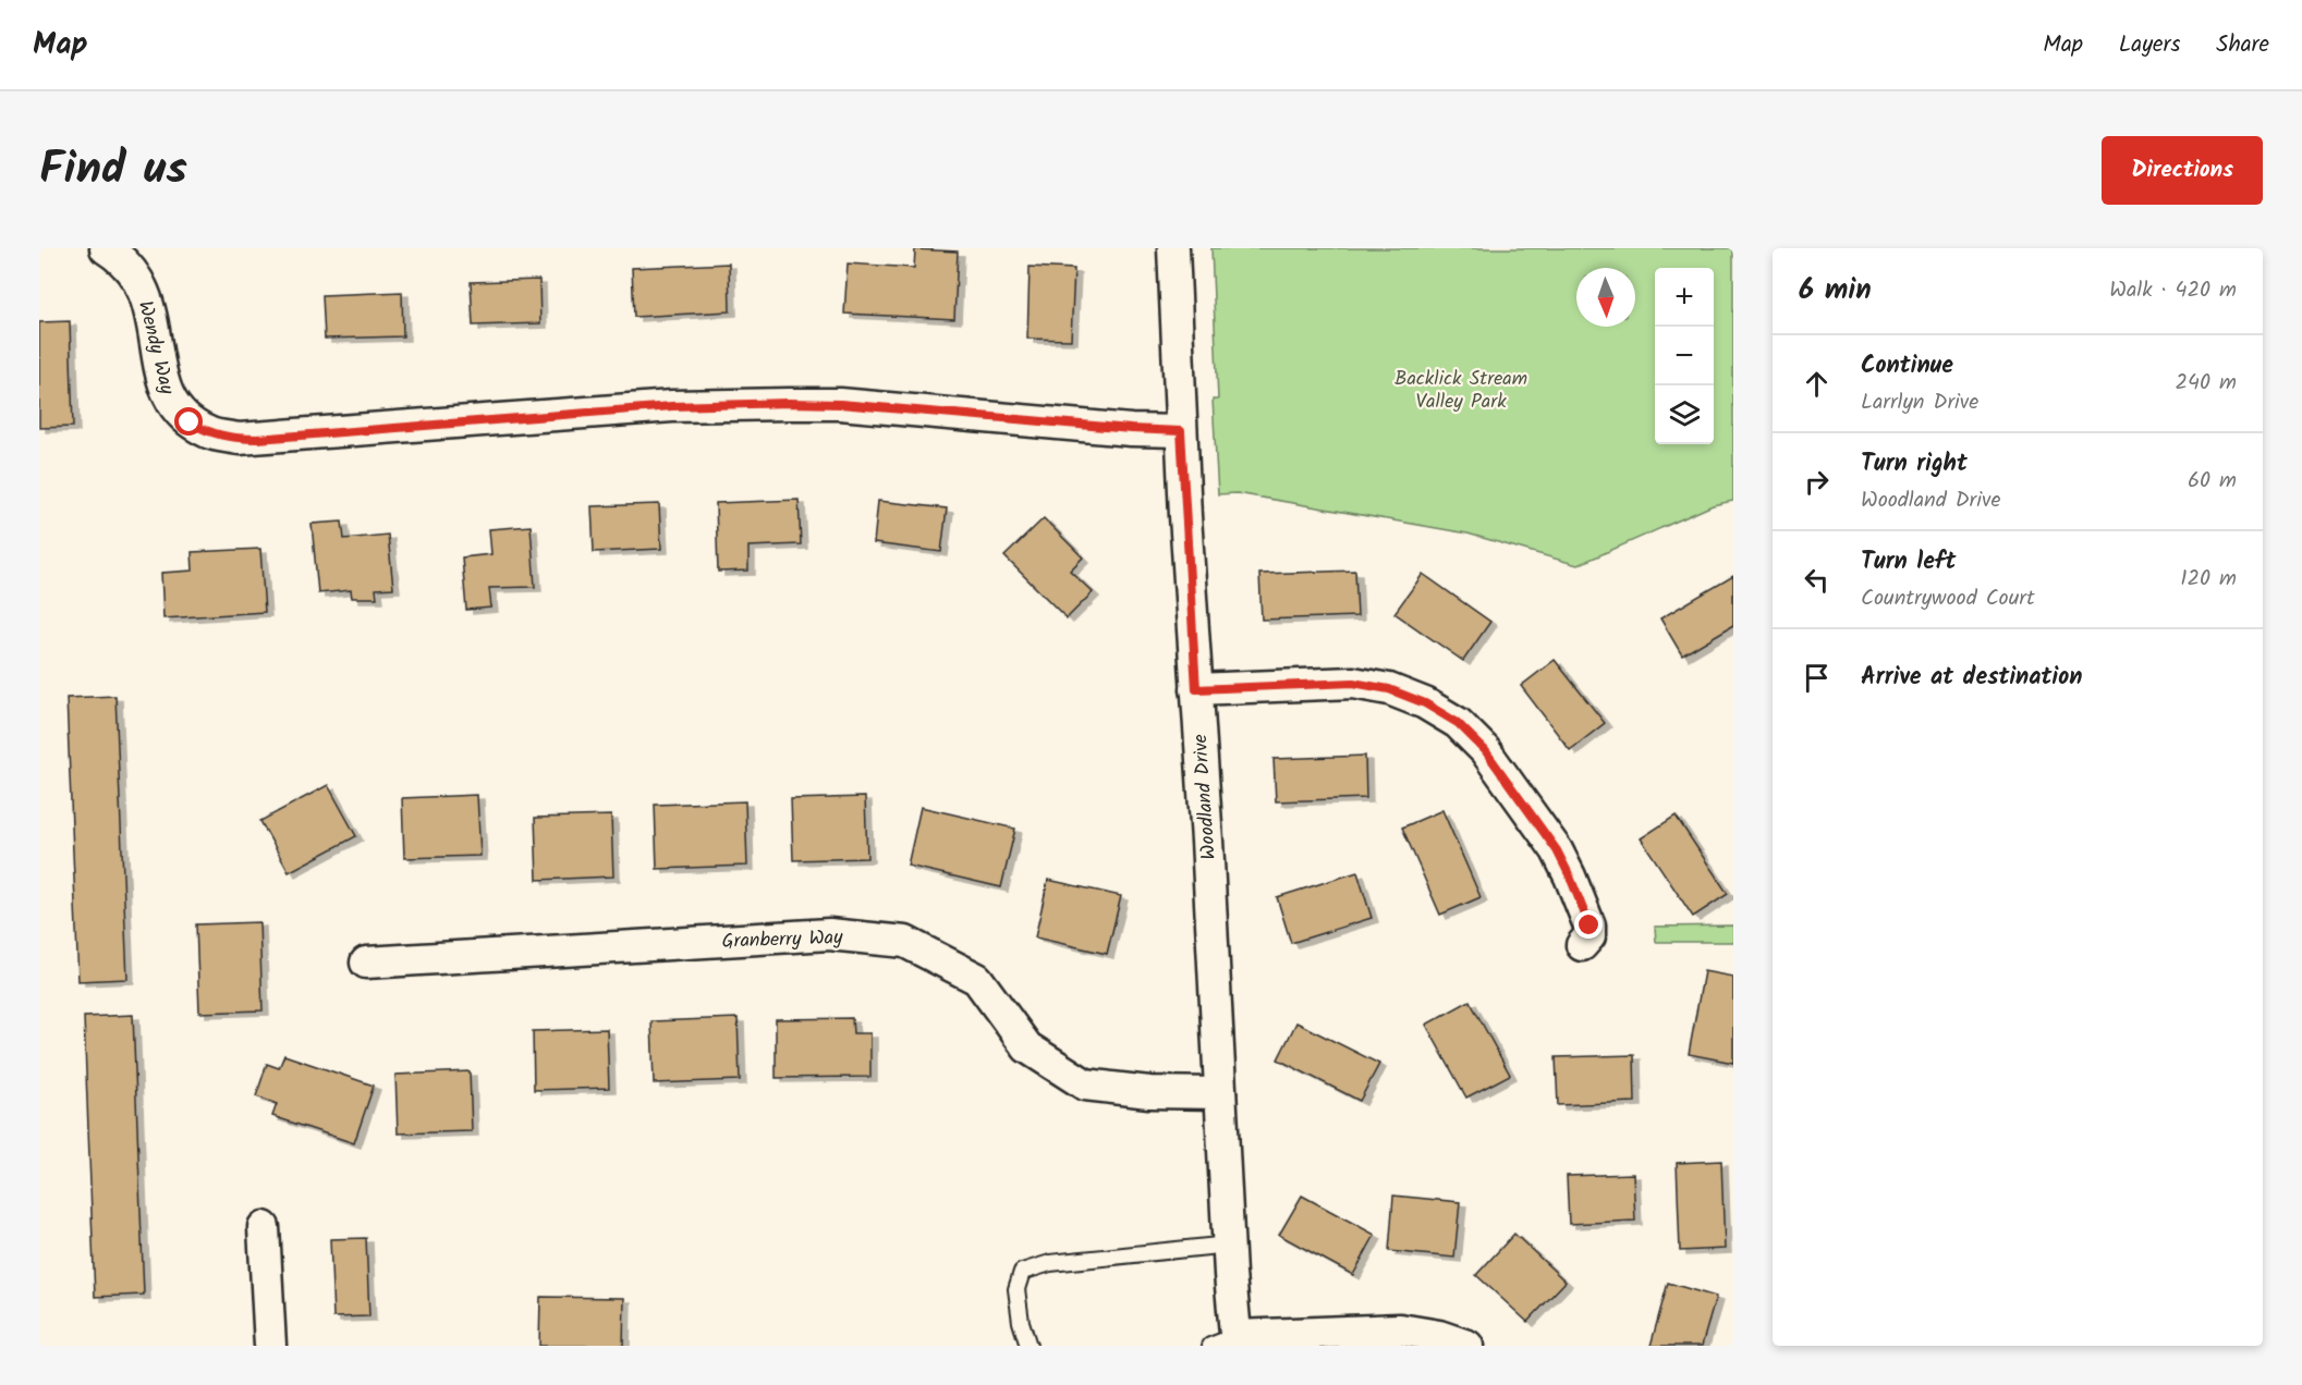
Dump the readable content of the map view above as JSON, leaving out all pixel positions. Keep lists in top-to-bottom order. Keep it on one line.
{"streets":{"street":["Wendy Way","Woodland Drive","Granberry Way"]},"crossings":[["Wendy Way","Woodland Drive"],["Woodland Drive","Granberry Way"]],"parks":["Backlick Stream Valley Park"],"north":"bottom","page":{"header":"Map","nav":["Map","Layers","Share"],"title":"Find us","buttons":"Directions","heading":["6 min","Walk · 420 m"],"map_buttons":["+","−"],"list":[["Continue","Larrlyn Drive","240 m"],["Turn right","Woodland Drive","60 m"],["Turn left","Countrywood Court","120 m"],"Arrive at destination"]}}
